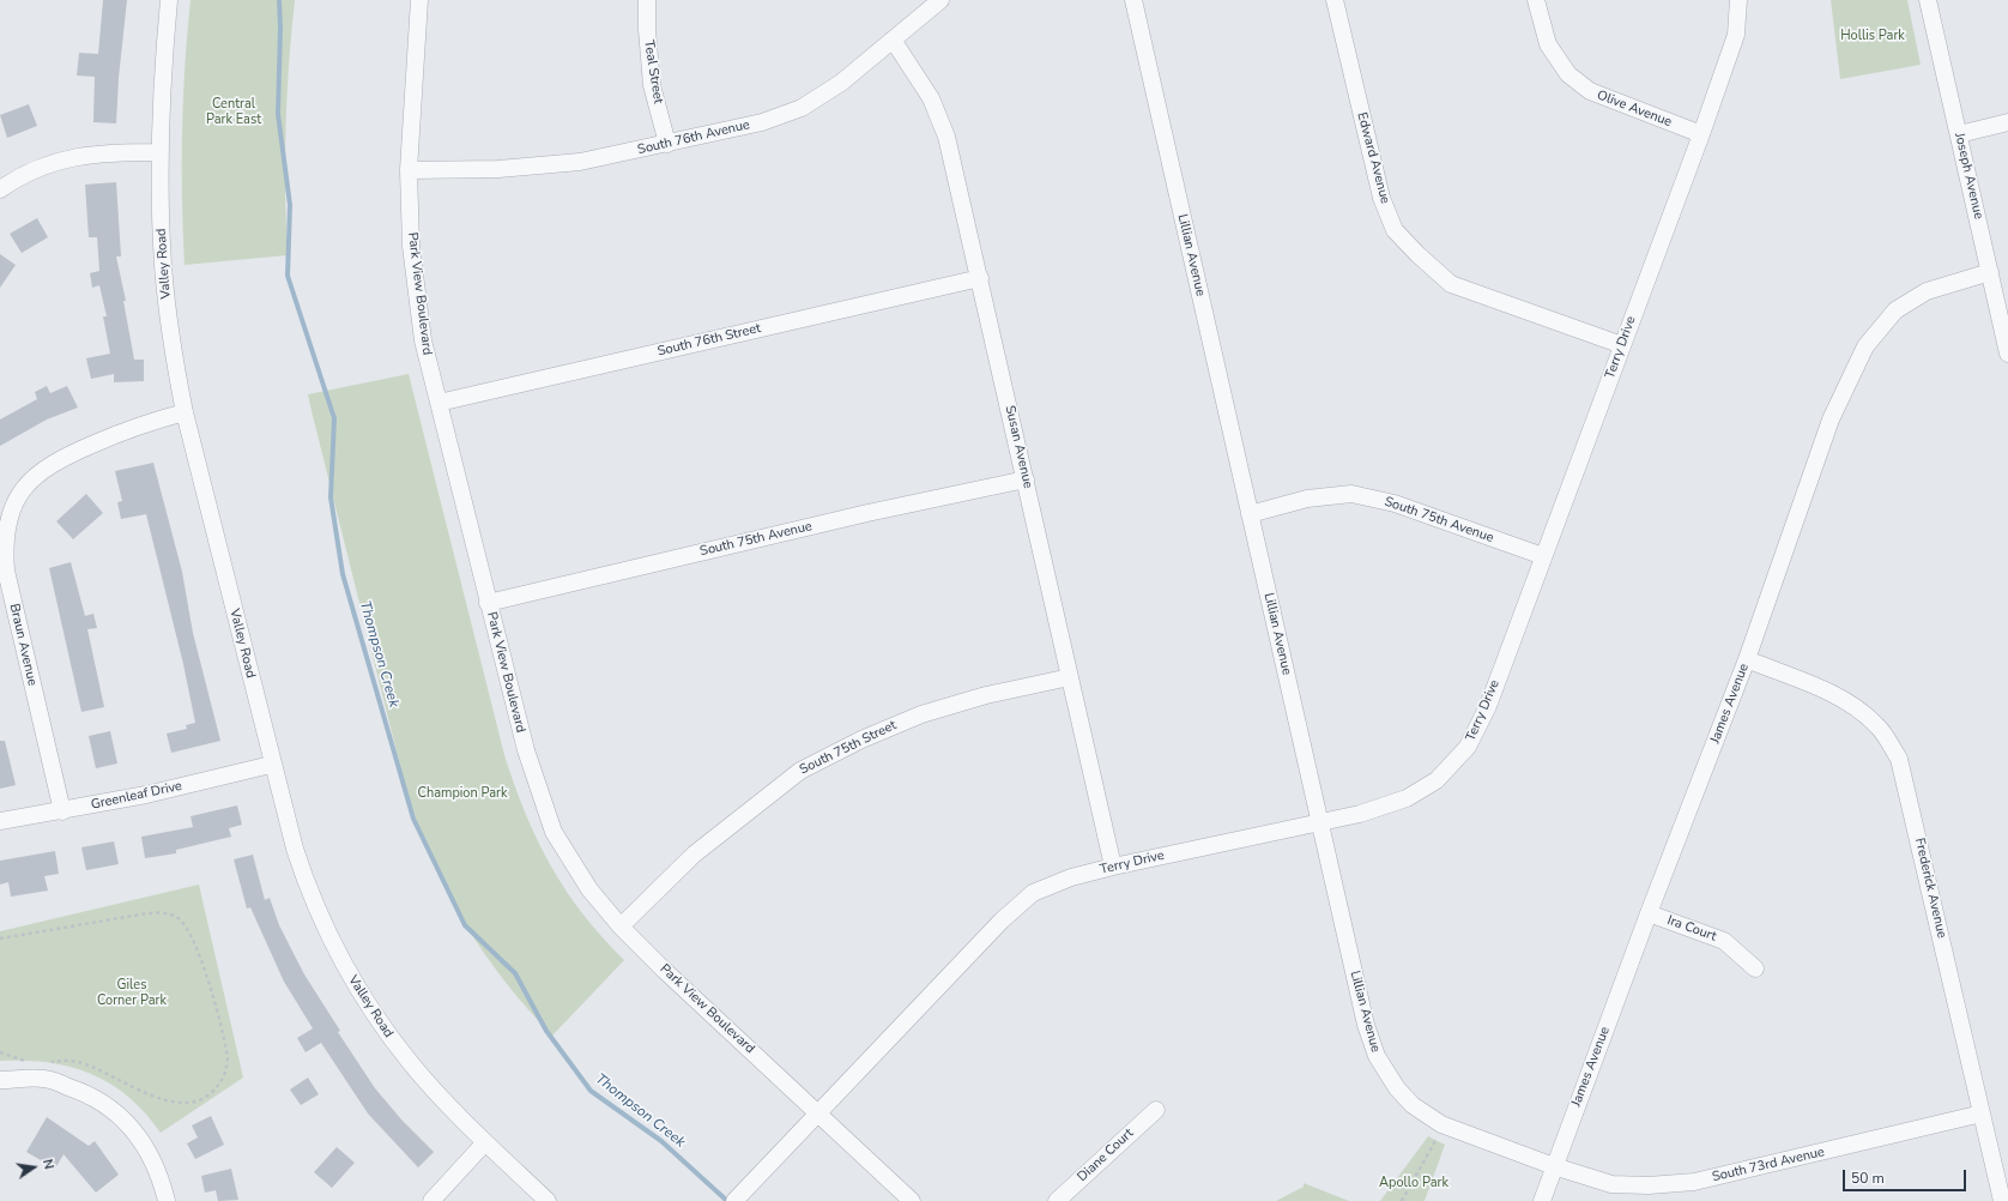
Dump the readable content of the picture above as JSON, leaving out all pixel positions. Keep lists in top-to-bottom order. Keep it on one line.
{"streets":{"street":["Teal Street","Olive Avenue","South 76th Avenue","Edward Avenue","Joseph Avenue","Lillian Avenue","Valley Road","Park View Boulevard","South 76th Street","Terry Drive","Susan Avenue","South 75th Avenue","Braun Avenue","James Avenue","South 75th Street","Greenleaf Drive","Frederick Avenue","Ira Court","Diane Court","South 73rd Avenue"]},"crossings":[["Teal Street","South 76th Avenue"],["Olive Avenue","Terry Drive"],["South 76th Avenue","Park View Boulevard"],["South 76th Avenue","Susan Avenue"],["Edward Avenue","Terry Drive"],["Joseph Avenue","James Avenue"],["Lillian Avenue","Terry Drive"],["Lillian Avenue","South 75th Avenue"],["Lillian Avenue","James Avenue"],["Lillian Avenue","South 73rd Avenue"],["Valley Road","Braun Avenue"],["Valley Road","Greenleaf Drive"],["Park View Boulevard","South 76th Street"],["Park View Boulevard","Terry Drive"],["Park View Boulevard","South 75th Avenue"],["Park View Boulevard","South 75th Street"],["South 76th Street","Susan Avenue"],["Terry Drive","Susan Avenue"],["Terry Drive","South 75th Avenue"],["Susan Avenue","South 75th Avenue"],["Susan Avenue","South 75th Street"],["Braun Avenue","Greenleaf Drive"],["James Avenue","Frederick Avenue"],["James Avenue","Ira Court"],["James Avenue","South 73rd Avenue"],["Frederick Avenue","South 73rd Avenue"]],"water":["Thompson Creek"],"parks":["Hollis Park","Central Park East","Champion Park","Giles Corner Park","Apollo Park"],"scale_bar":"50 m","north":"right"}
